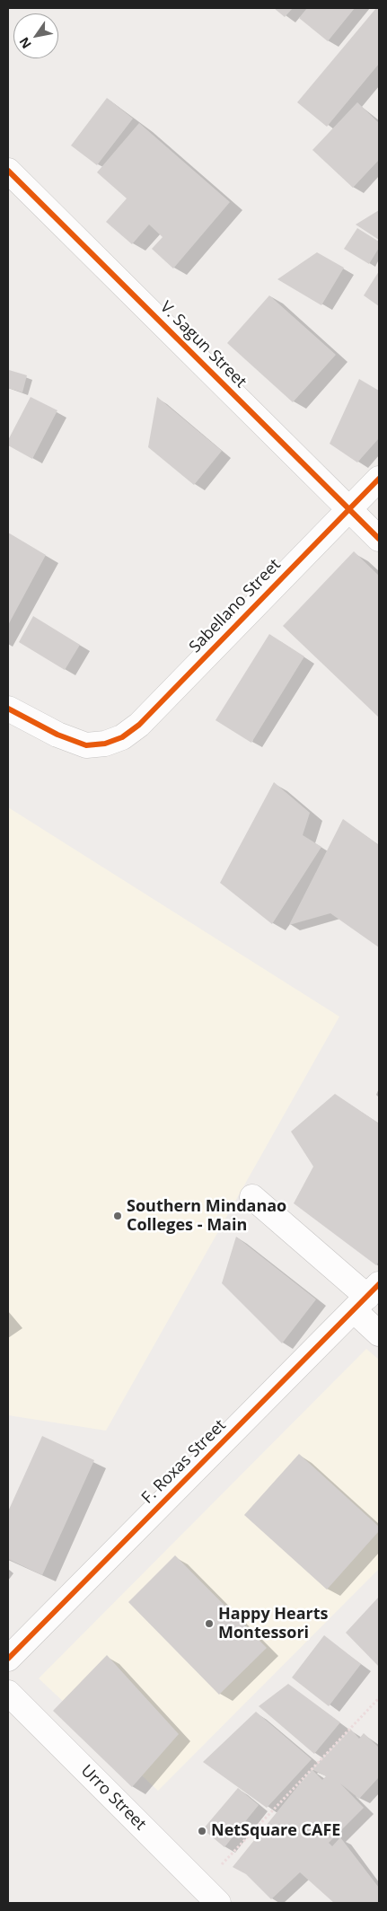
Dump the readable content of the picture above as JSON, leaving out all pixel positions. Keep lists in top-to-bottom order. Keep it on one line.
{"streets":{"street":["V. Sagun Street","Sabellano Street","F. Roxas Street","Urro Street"]},"crossings":[["V. Sagun Street","Sabellano Street"]],"places":["Southern Mindanao Colleges - Main","Happy Hearts Montessori","NetSquare CAFE"],"north":"bottom left"}
